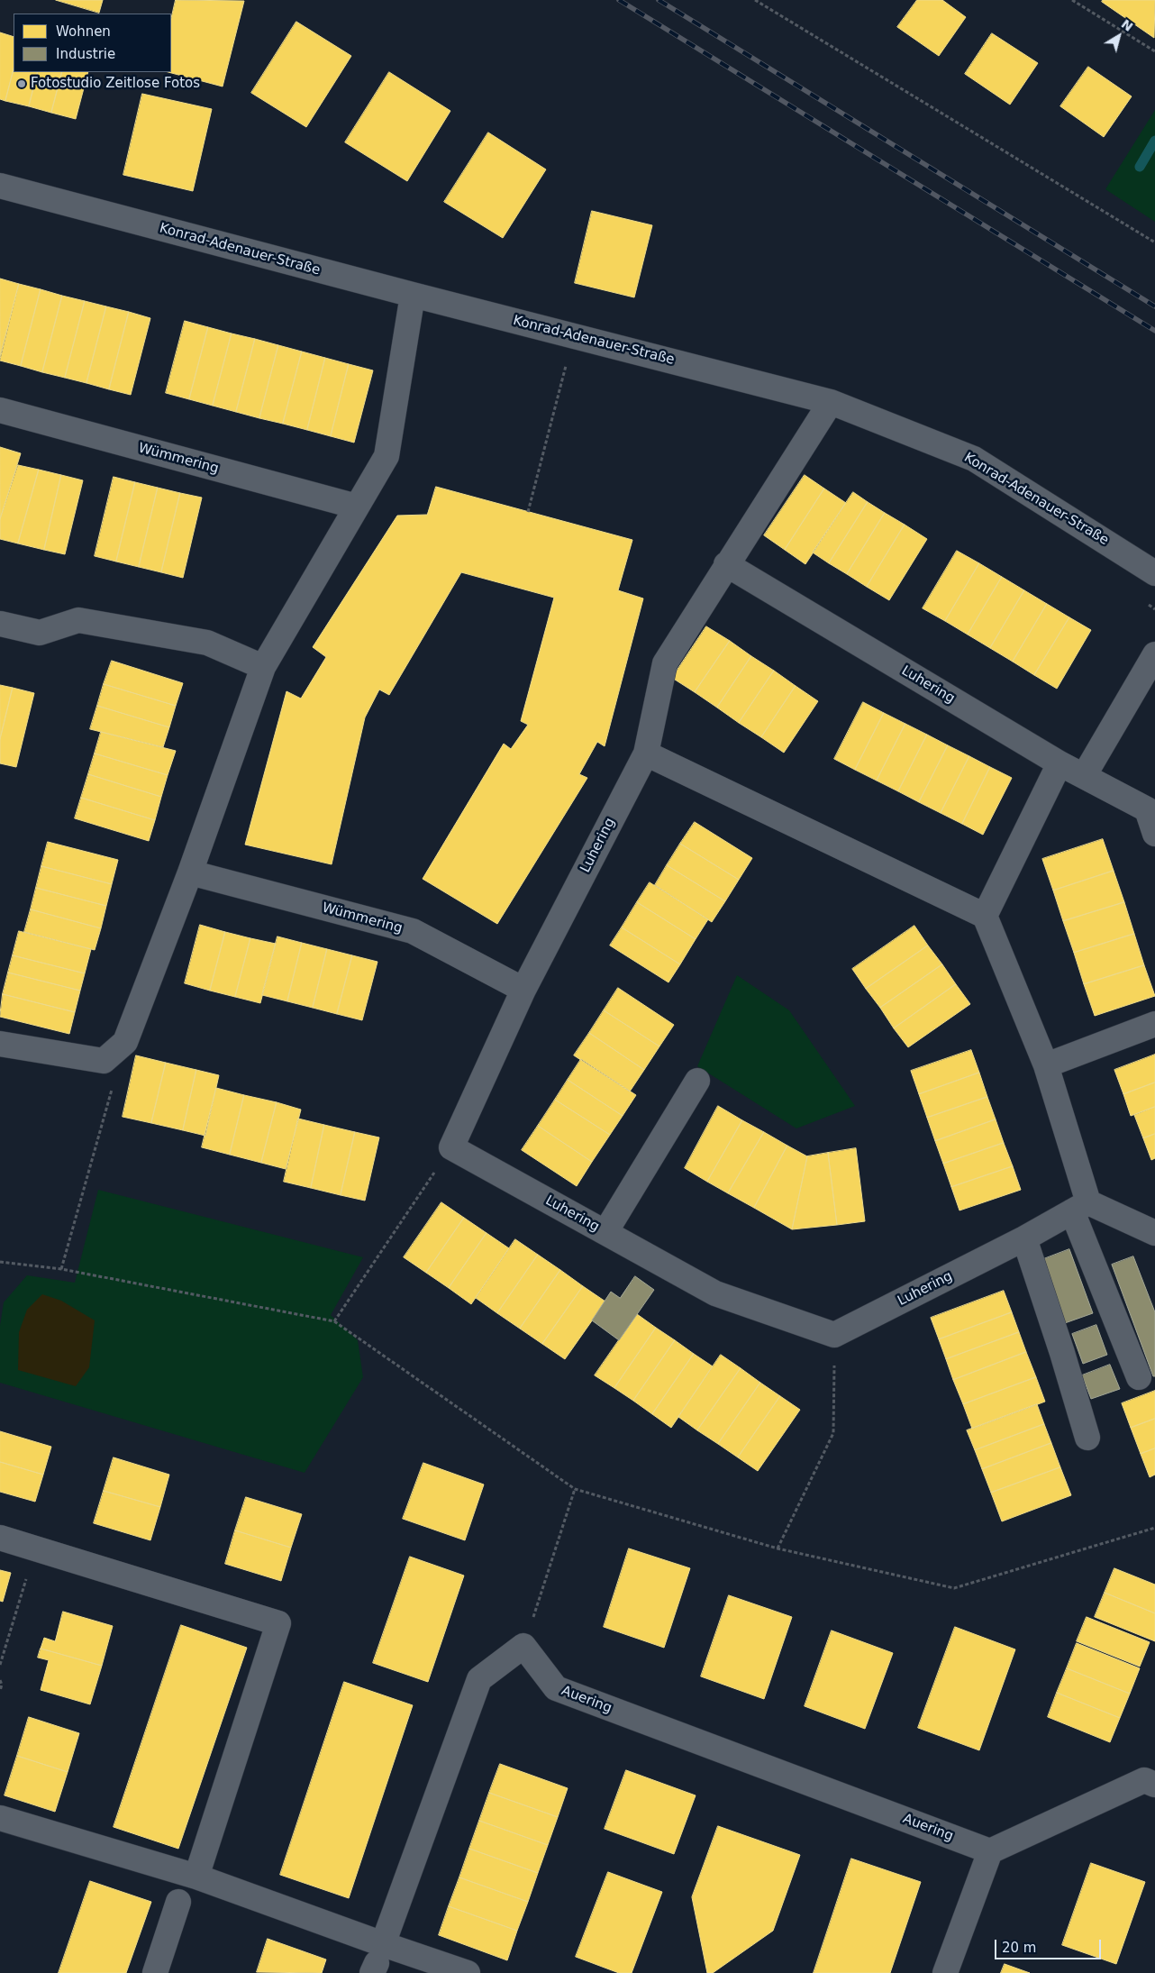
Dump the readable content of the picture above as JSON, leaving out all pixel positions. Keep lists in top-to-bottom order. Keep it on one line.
{"streets":{"street":["Konrad-Adenauer-Straße","Wümmering","Luhering","Auering"]},"crossings":[["Konrad-Adenauer-Straße","Luhering"],["Wümmering","Luhering"]],"places":["Fotostudio Zeitlose Fotos"],"legend":["Wohnen","Industrie"],"scale_bar":"20 m","north":"top right"}
